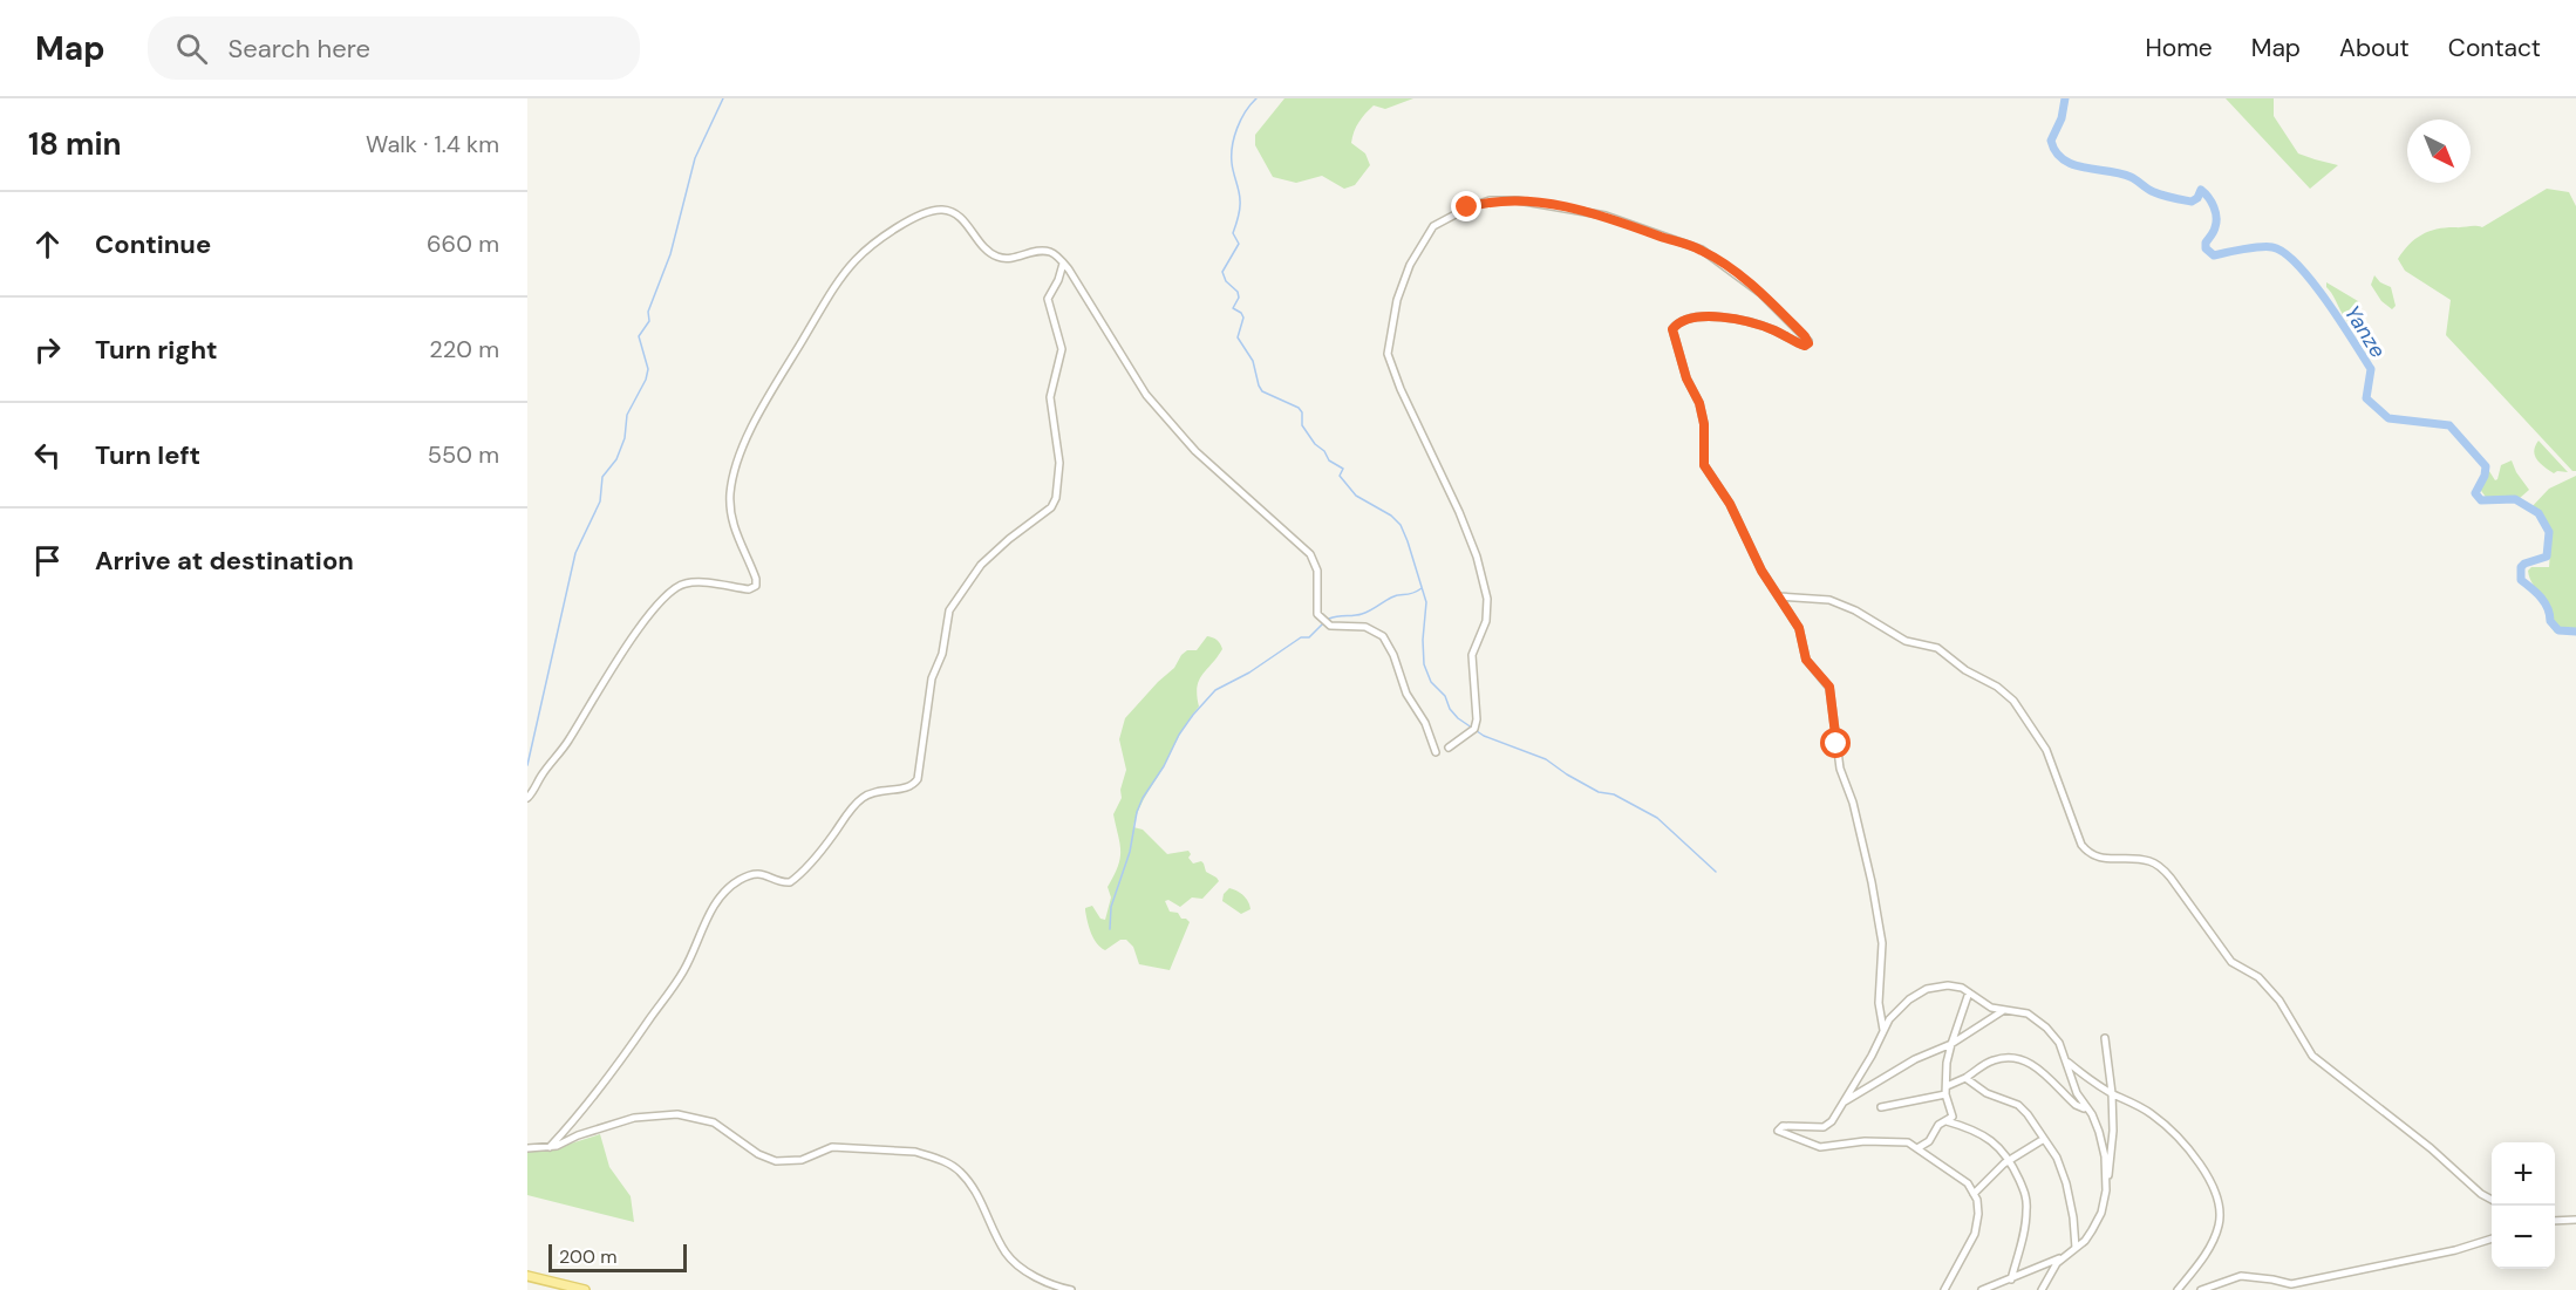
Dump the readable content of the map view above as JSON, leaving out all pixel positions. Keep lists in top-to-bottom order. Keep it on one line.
{"water":["Yanze"],"scale_bar":"200 m","north":"bottom right","page":{"header":"Map","search":"Search here","nav":["Home","Map","About","Contact"],"heading":["18 min","Walk · 1.4 km"],"list":[["Continue","660 m"],["Turn right","220 m"],["Turn left","550 m"],"Arrive at destination"],"map_buttons":["+","−"],"scale":"200 m"}}
